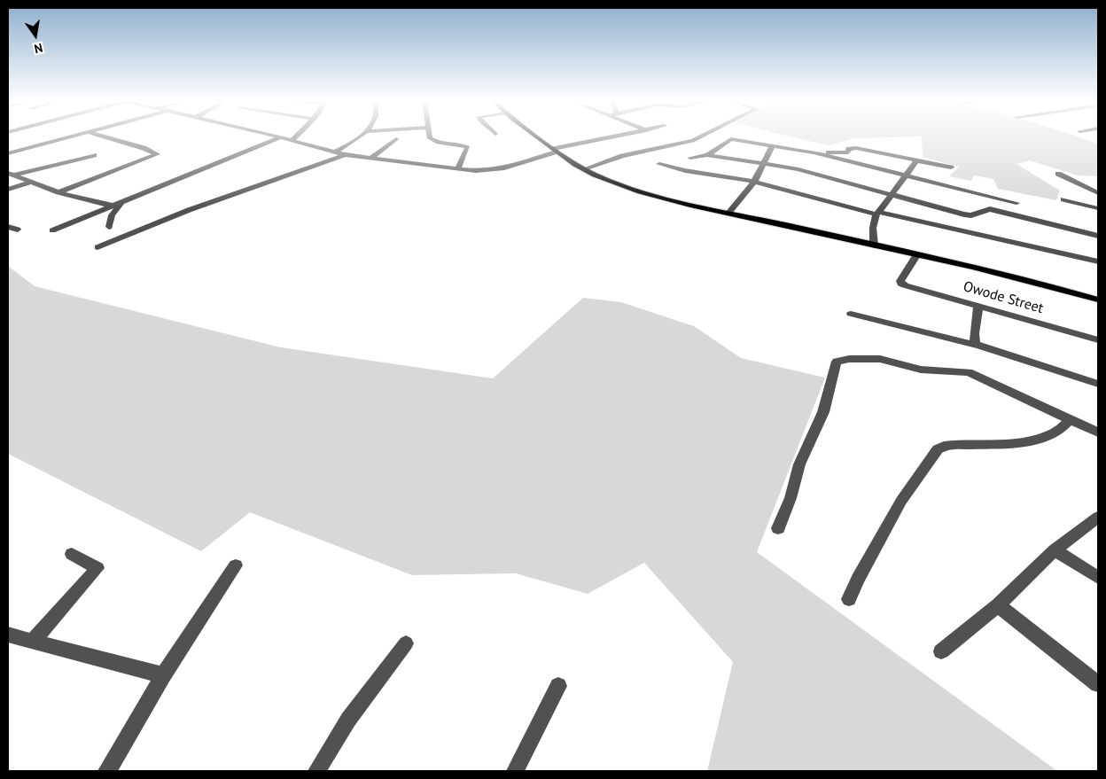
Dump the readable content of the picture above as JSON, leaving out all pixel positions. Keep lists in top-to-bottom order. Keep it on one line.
{"streets":{"street":["Owode Street"]},"north":"bottom"}
